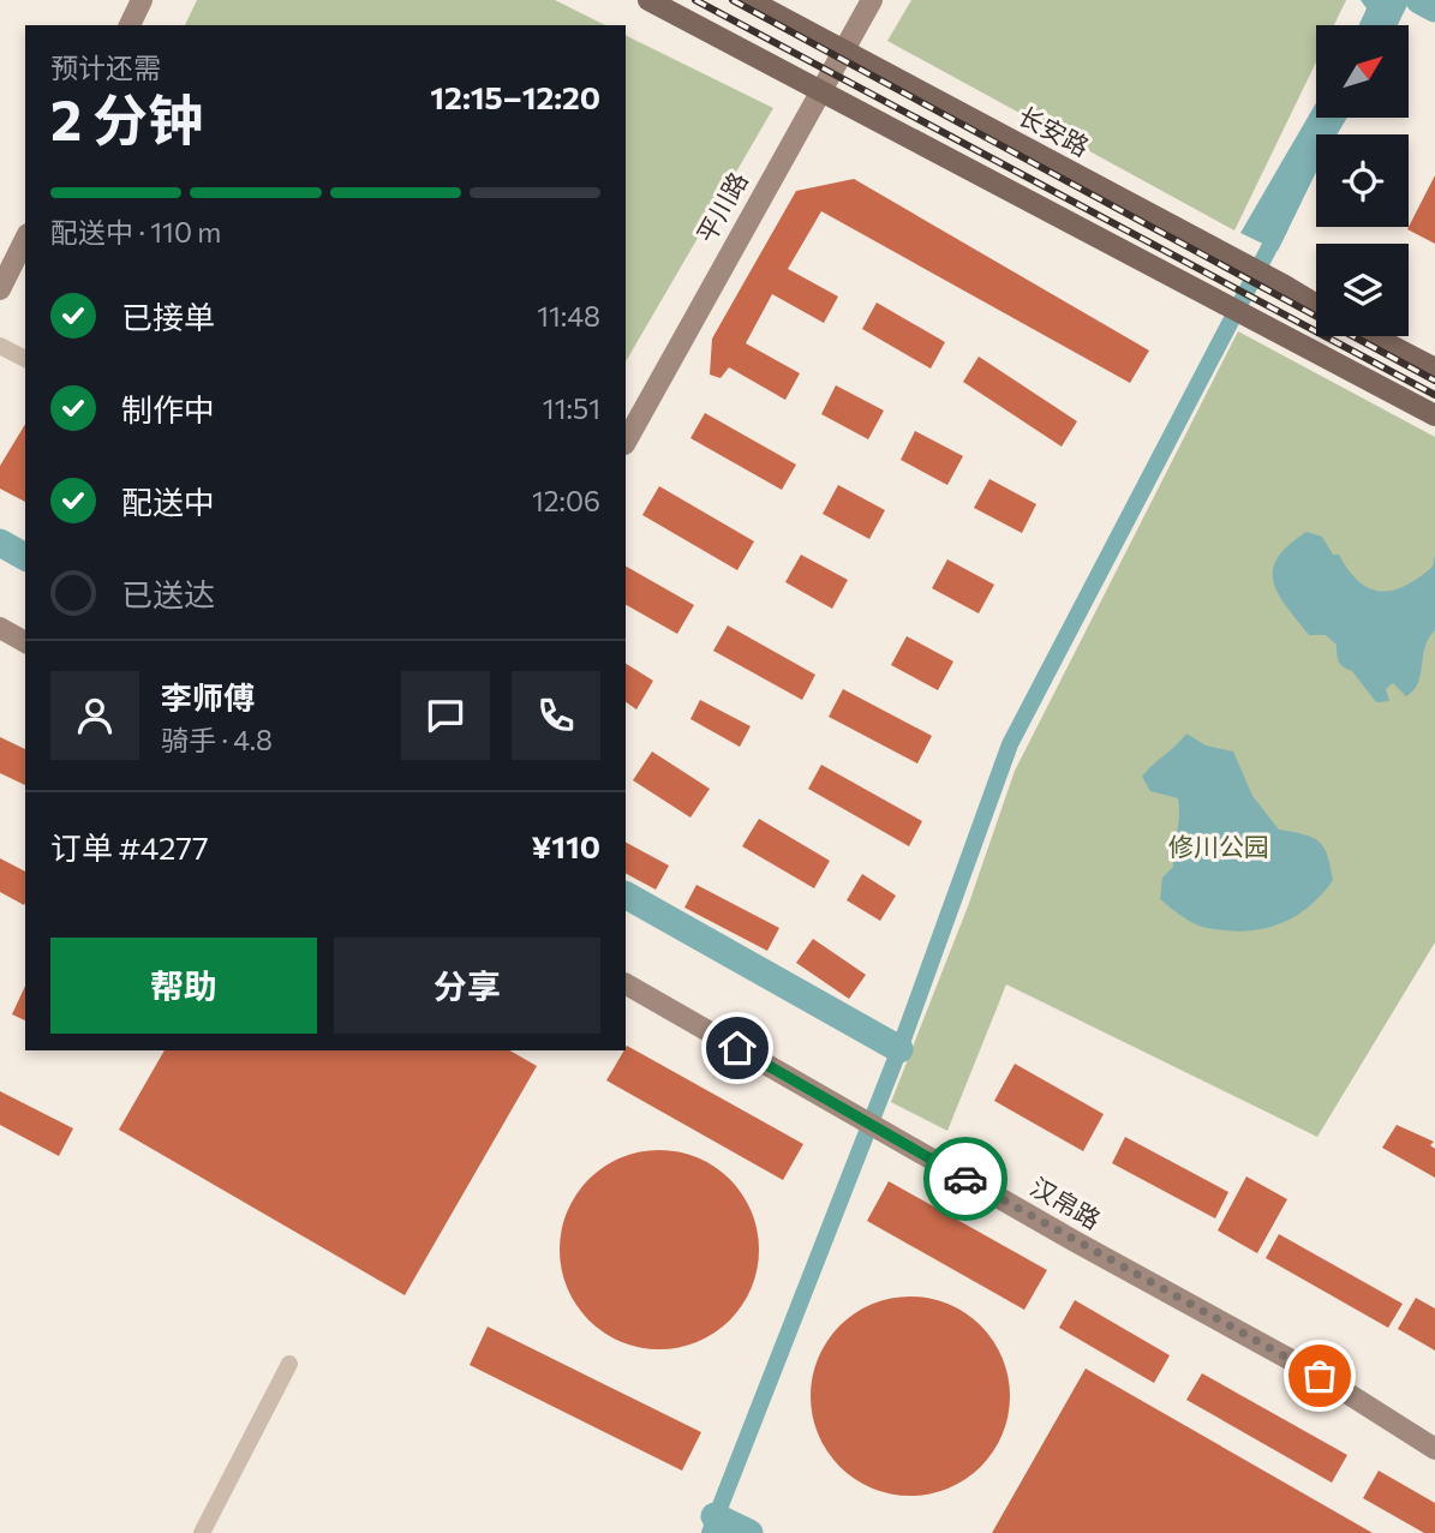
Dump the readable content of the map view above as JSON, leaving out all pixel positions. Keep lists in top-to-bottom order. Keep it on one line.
{"streets":{"main road":["长安路"],"street":["平川路","汉帛路"]},"crossings":[["长安路","平川路"]],"parks":["修川公园"],"north":"top right","page":{"heading":["2 分钟","预计还需","12:15–12:20"],"panel":["李师傅","骑手 · 4.8","订单 #4277","¥110"],"bar":"配送中 · 110 m","list":[["已接单","11:48"],["制作中","11:51"],["配送中","12:06"],"已送达"],"buttons":["帮助","分享"]}}
